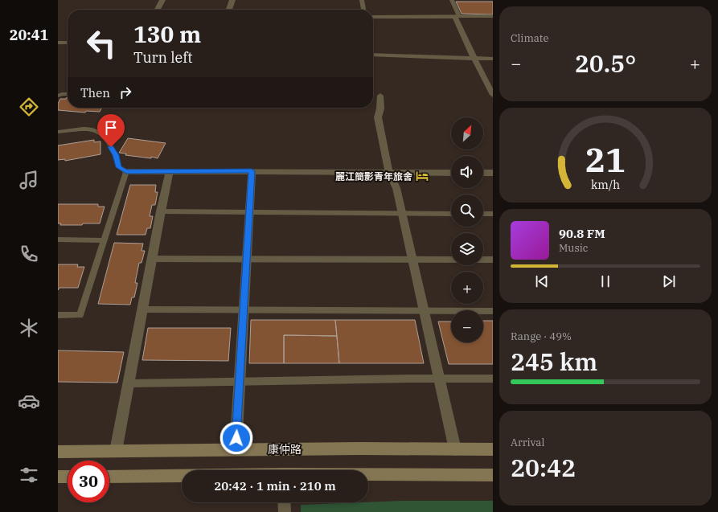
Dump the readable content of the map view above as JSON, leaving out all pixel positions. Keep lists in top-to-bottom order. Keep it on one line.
{"streets":{"main road":["康仲路"]},"places":{"hotel":["麗江簡影青年旅舍"]},"north":"top right","page":{"tabs":"20:41","tile":["Climate",["Range · 49%","245 km"],["Arrival","20:42"]],"turn":["130 m","Turn left"],"heat":["−","20.5°","+"],"then":"Then","map_buttons":["+","−"],"song":["90.8 FM","Music"],"limit":"30","trip":"20:42 · 1 min · 210 m","gauge":["21","km/h"]}}
